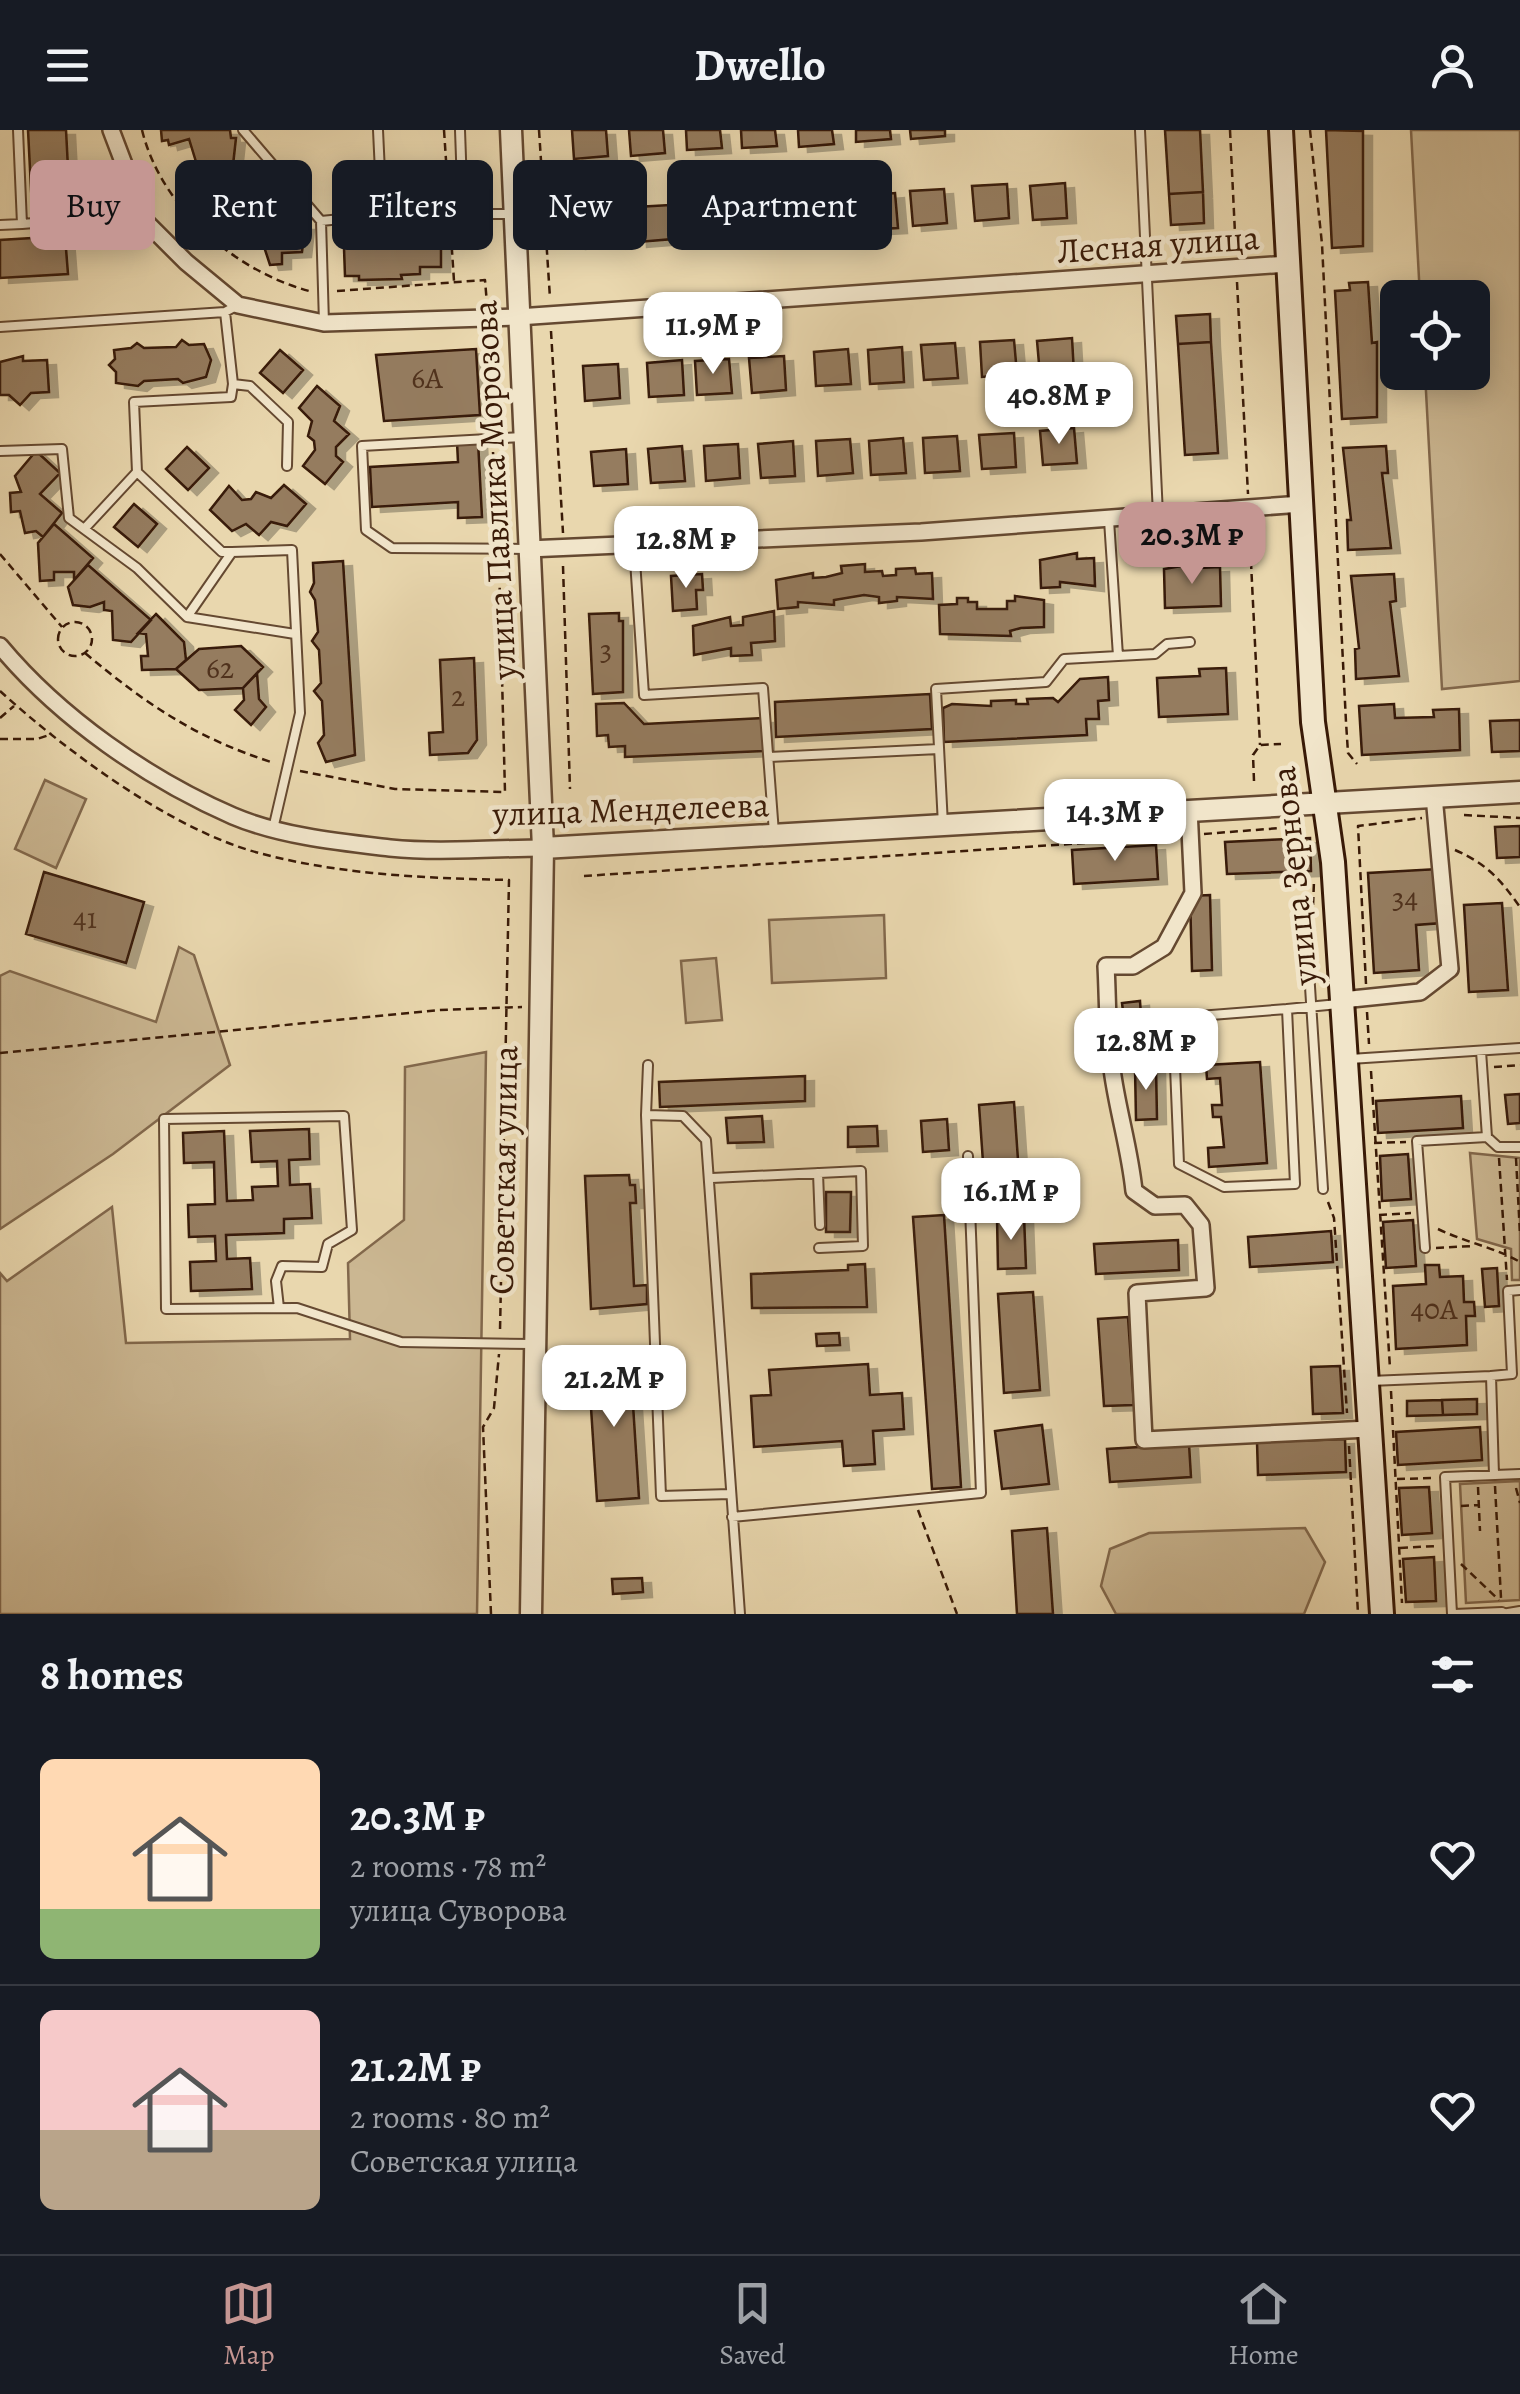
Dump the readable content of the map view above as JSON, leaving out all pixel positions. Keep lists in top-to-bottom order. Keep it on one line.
{"streets":{"main road":["улица Зернова"],"street":["Лесная улица","улица Павлика Морозова","улица Менделеева","Советская улица"]},"crossings":[["Лесная улица","улица Павлика Морозова"],["Лесная улица","улица Зернова"],["улица Павлика Морозова","улица Менделеева"],["улица Павлика Морозова","Советская улица"],["улица Менделеева","улица Зернова"],["улица Менделеева","Советская улица"]],"house_numbers":["6А","3","62","2","34","41","40А"],"page":{"header":"Dwello","chip":["Buy","Rent","Filters","New","Apartment"],"price":["11.9M ₽","40.8M ₽","20.3M ₽","12.8M ₽","14.3M ₽","12.8M ₽","16.1M ₽","21.2M ₽"],"heading":"8 homes","list":[{"name":"20.3M ₽","note":"2 rooms · 78 m² · улица Суворова"},{"name":"21.2M ₽","note":"2 rooms · 80 m² · Советская улица"}],"tabs":["Map","Saved","Home"]}}
